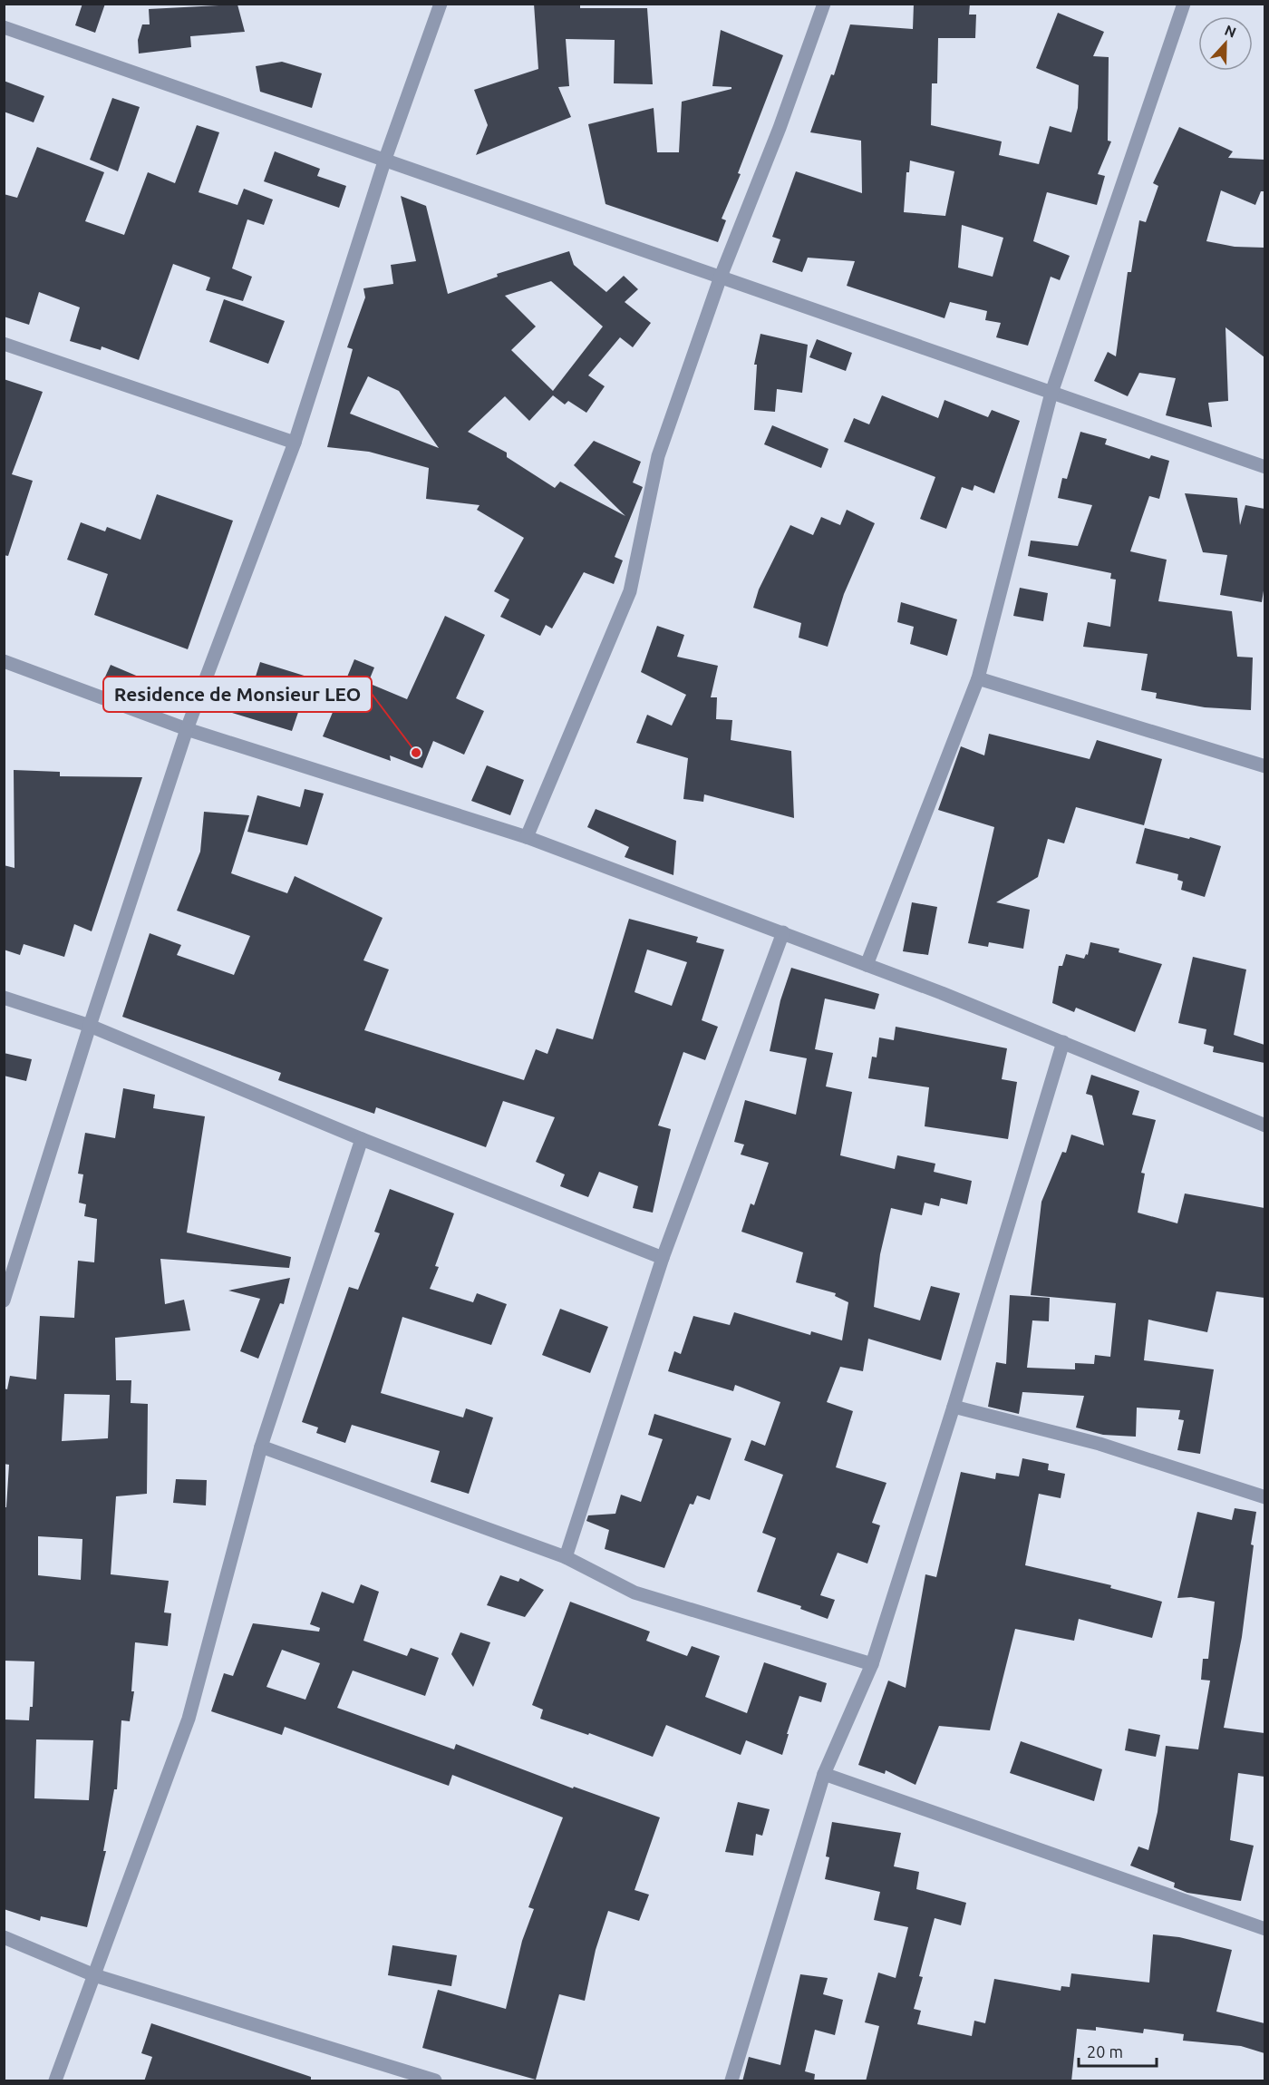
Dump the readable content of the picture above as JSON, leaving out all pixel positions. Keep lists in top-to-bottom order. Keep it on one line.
{"places":["Residence de Monsieur LEO"],"scale_bar":"20 m","north":"top"}
